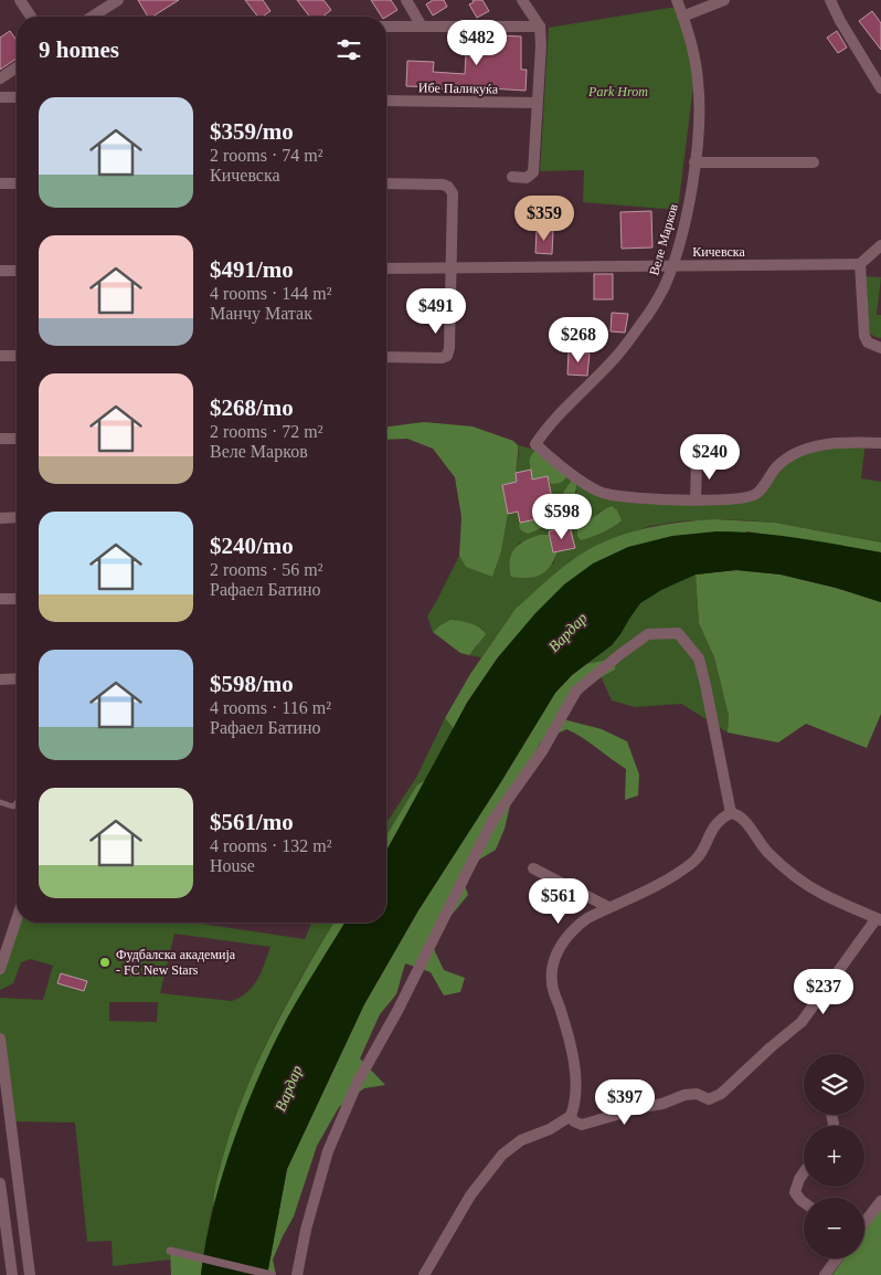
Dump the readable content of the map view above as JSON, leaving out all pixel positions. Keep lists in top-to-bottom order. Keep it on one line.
{"streets":{"street":["Ибе Паликуќа","Веле Марков","Кичевска"]},"crossings":[["Веле Марков","Кичевска"]],"water":["Вардар"],"parks":["Park Hrom"],"places":["Фудбалска академија - FC New Stars"],"page":{"heading":"9 homes","price":["$482","$359","$491","$268","$240","$598","$561","$237","$397"],"list":[{"name":"$359/mo","note":"2 rooms · 74 m² · Кичевска"},{"name":"$491/mo","note":"4 rooms · 144 m² · Манчу Матак"},{"name":"$268/mo","note":"2 rooms · 72 m² · Веле Марков"},{"name":"$240/mo","note":"2 rooms · 56 m² · Рафаел Батино"},{"name":"$598/mo","note":"4 rooms · 116 m² · Рафаел Батино"},{"name":"$561/mo","note":"4 rooms · 132 m² · House"}],"map_buttons":["+","−"]}}
